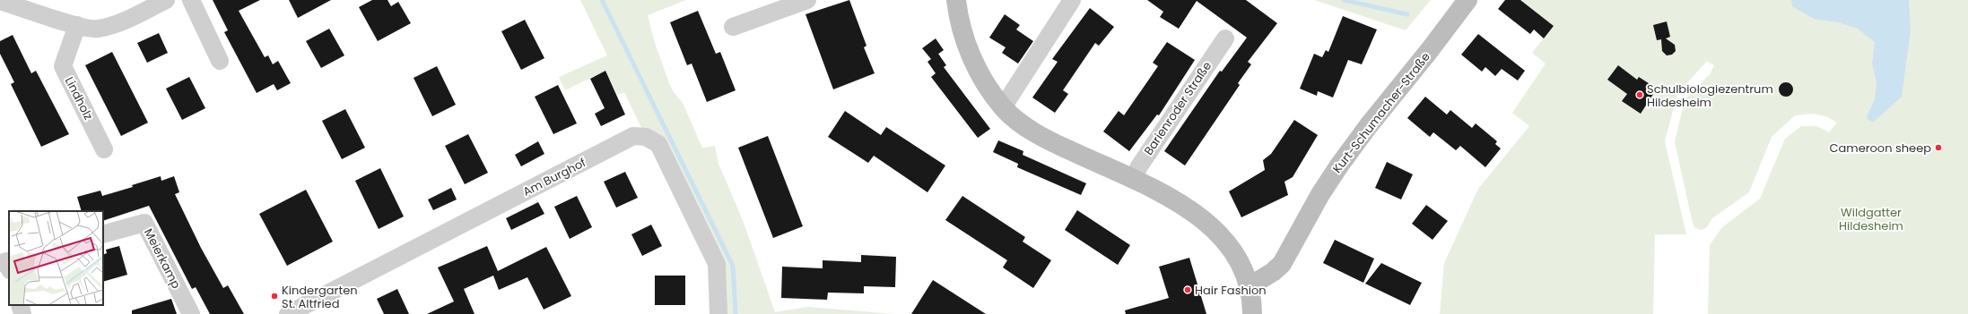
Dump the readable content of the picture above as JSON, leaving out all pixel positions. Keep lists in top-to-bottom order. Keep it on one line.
{"streets":{"main road":["Kurt-Schumacher-Straße"],"street":["Lindholz","Barienroder Straße","Am Burghof","Meierkamp"]},"parks":["Wildgatter Hildesheim"],"places":["Schulbiologiezentrum Hildesheim","Cameroon sheep","Hair Fashion","Kindergarten St. Altfried"]}
